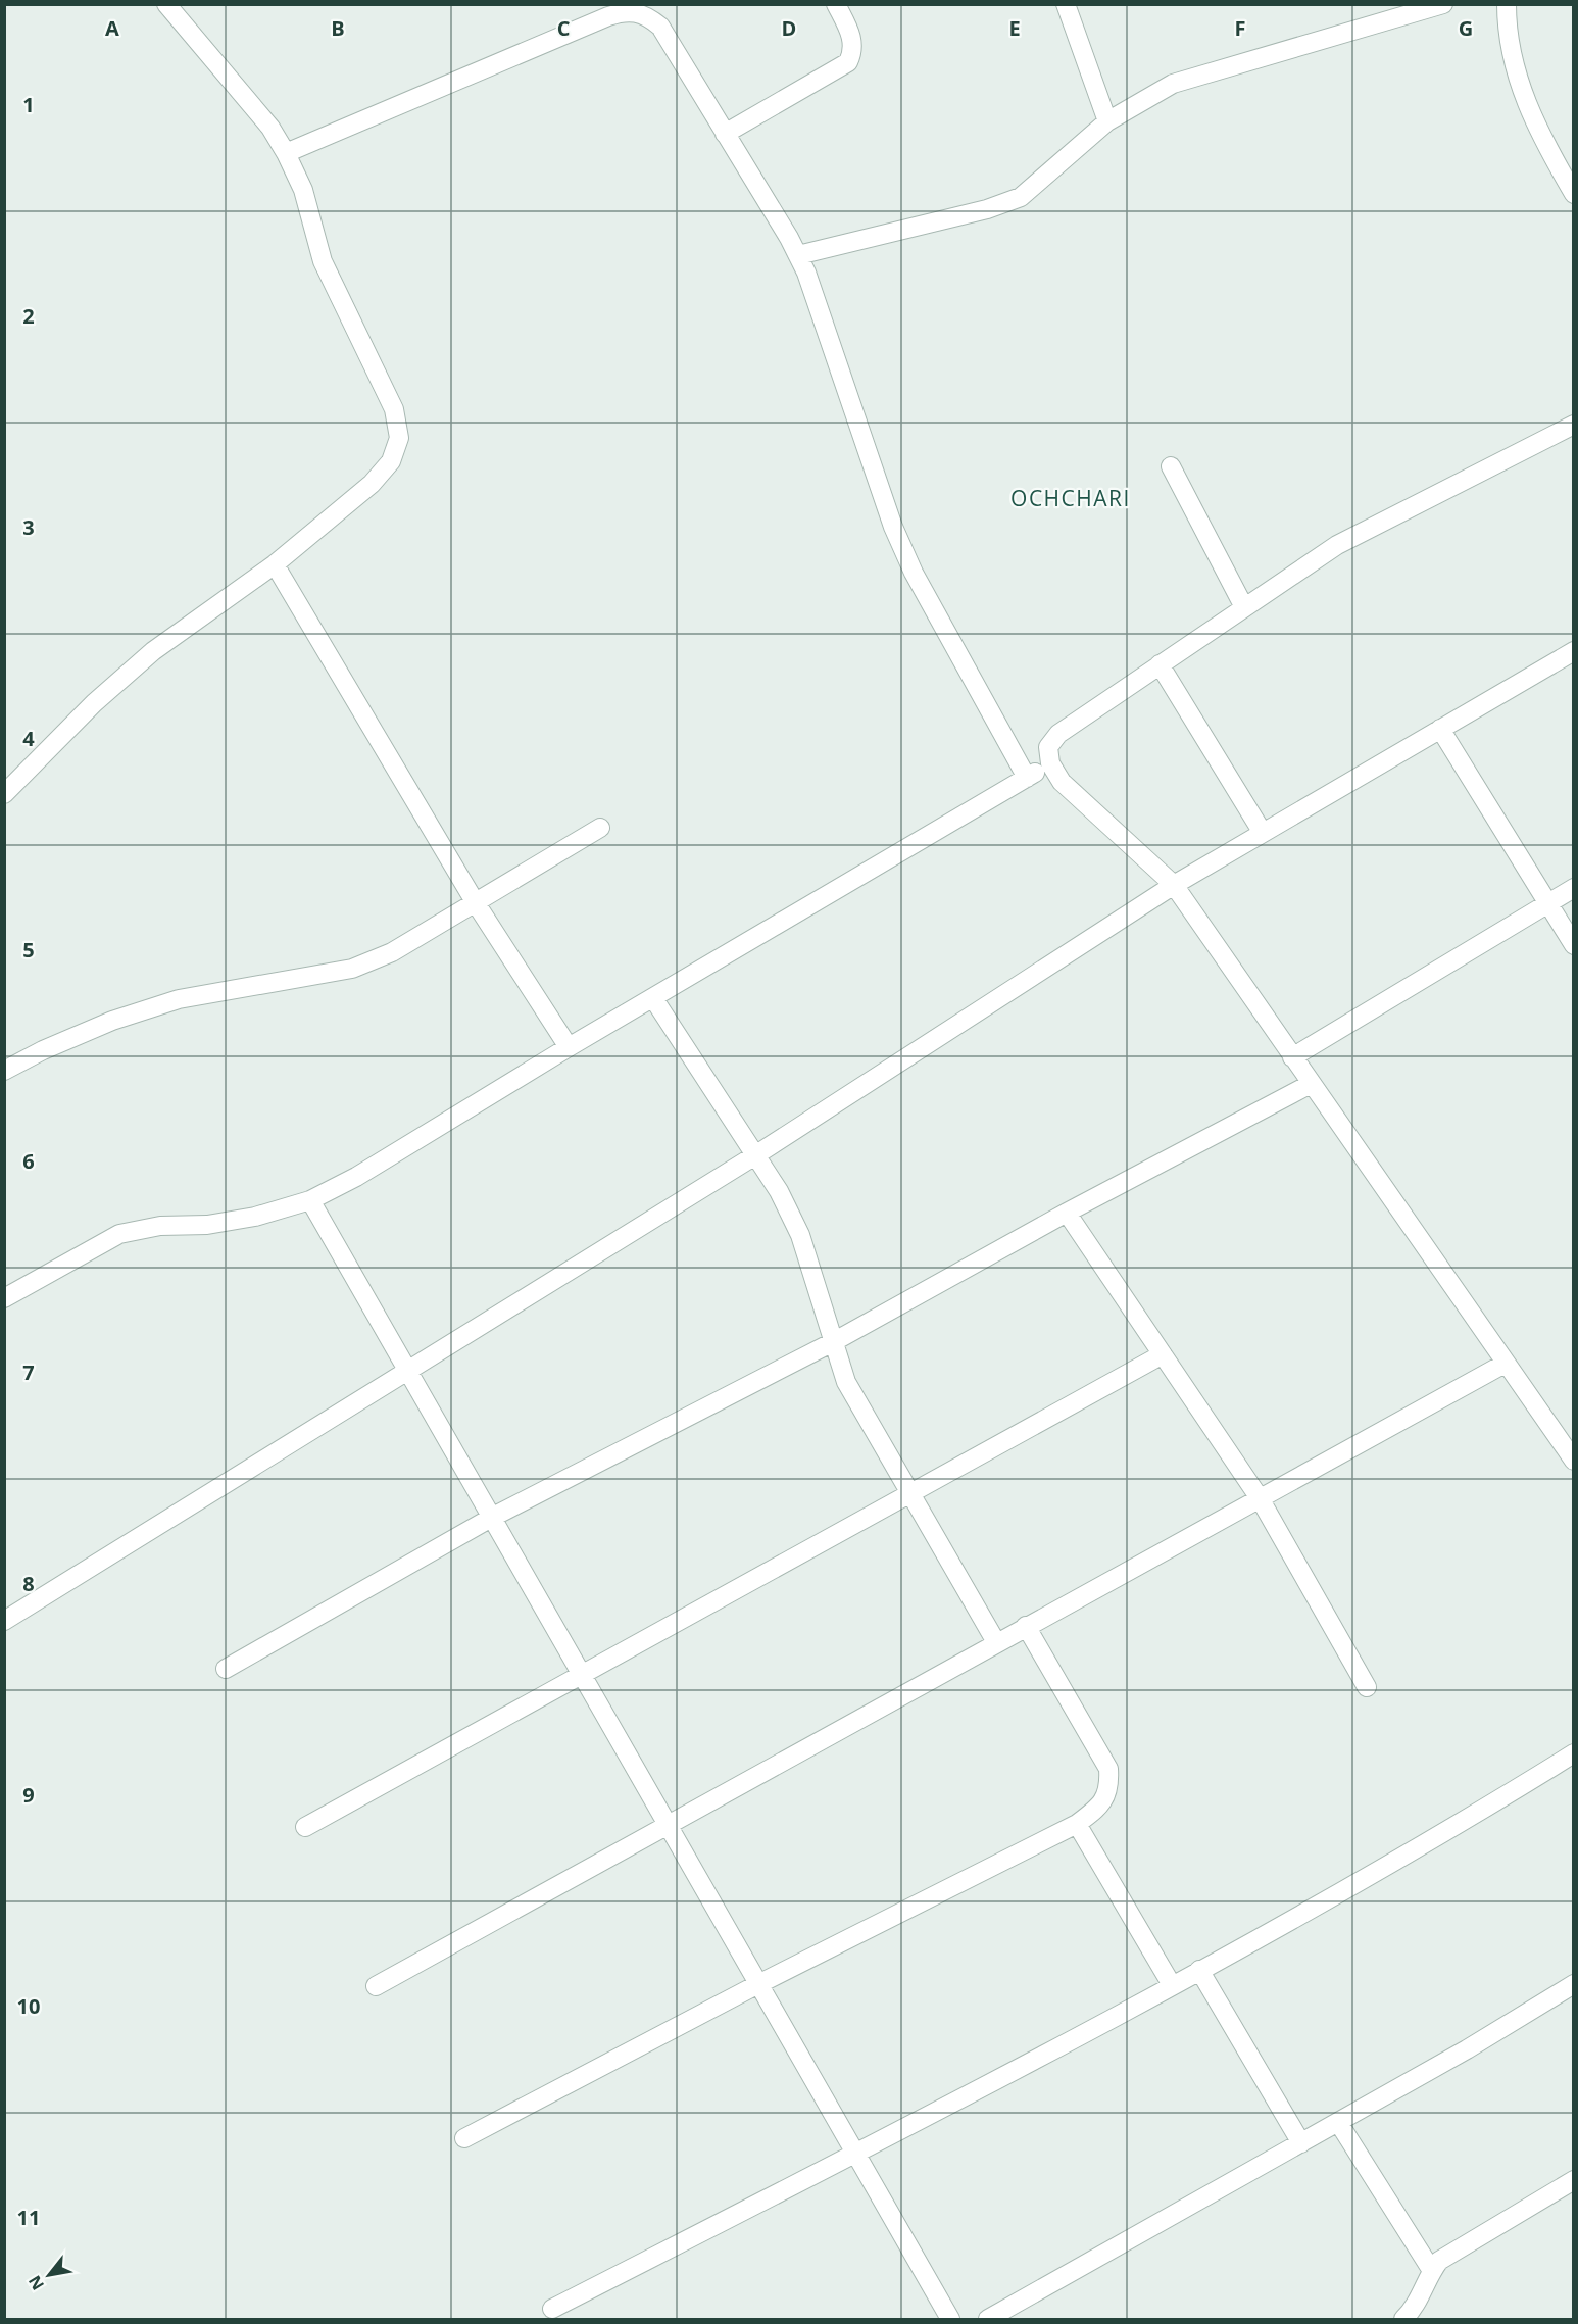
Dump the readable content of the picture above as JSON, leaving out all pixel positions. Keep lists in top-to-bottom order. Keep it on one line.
{"districts":["OCHCHARI"],"north":"bottom left","grid":{"columns":["A","B","C","D","E","F","G"],"rows":["1","2","3","4","5","6","7","8","9","10","11"]}}
